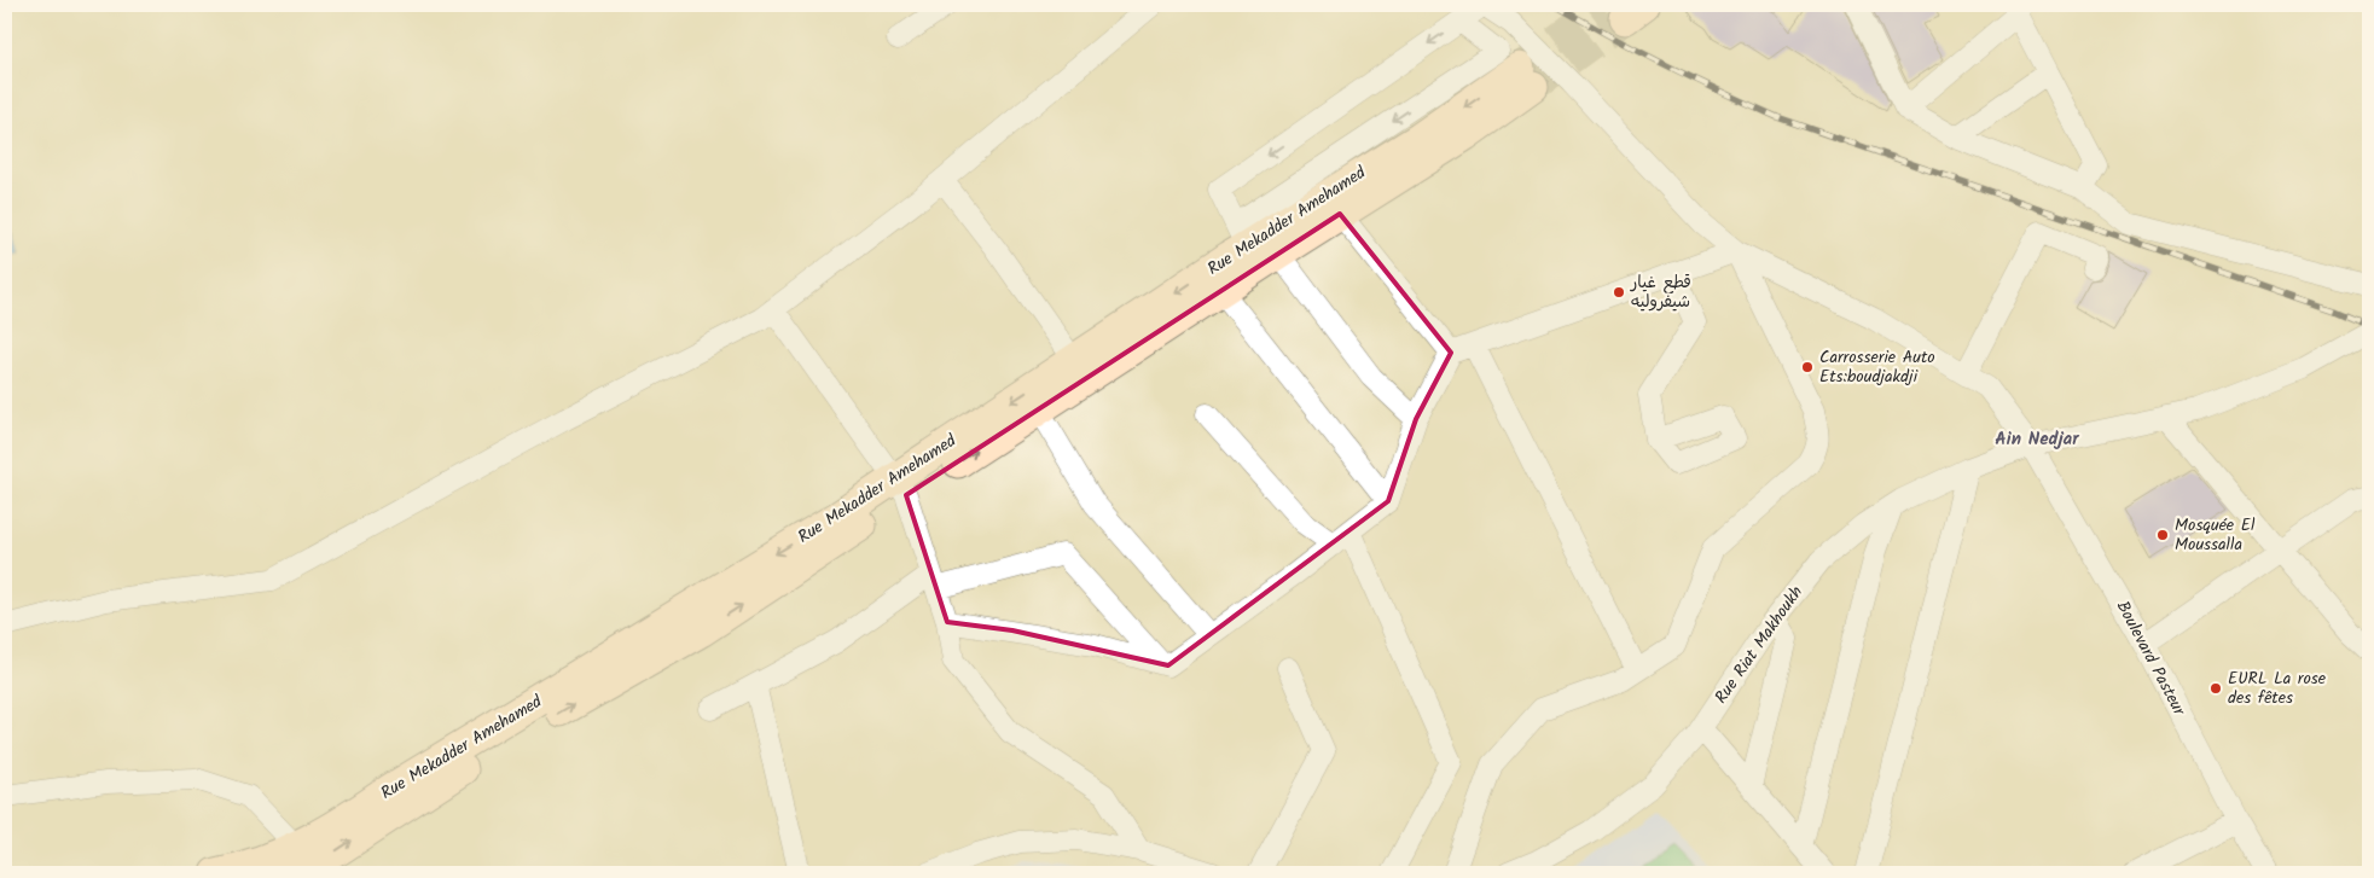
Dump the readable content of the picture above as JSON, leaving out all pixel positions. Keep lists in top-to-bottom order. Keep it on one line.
{"streets":{"main road":["Rue Mekadder Amehamed"],"street":["Rue Riat Makhoukh","Boulevard Pasteur"]},"crossings":[["Rue Riat Makhoukh","Boulevard Pasteur"]],"districts":["Ain Nedjar"],"places":["قطع غيار شيفروليه","Carrosserie Auto Ets:boudjakdji","Mosquée El Moussalla","EURL La rose des fêtes"]}
